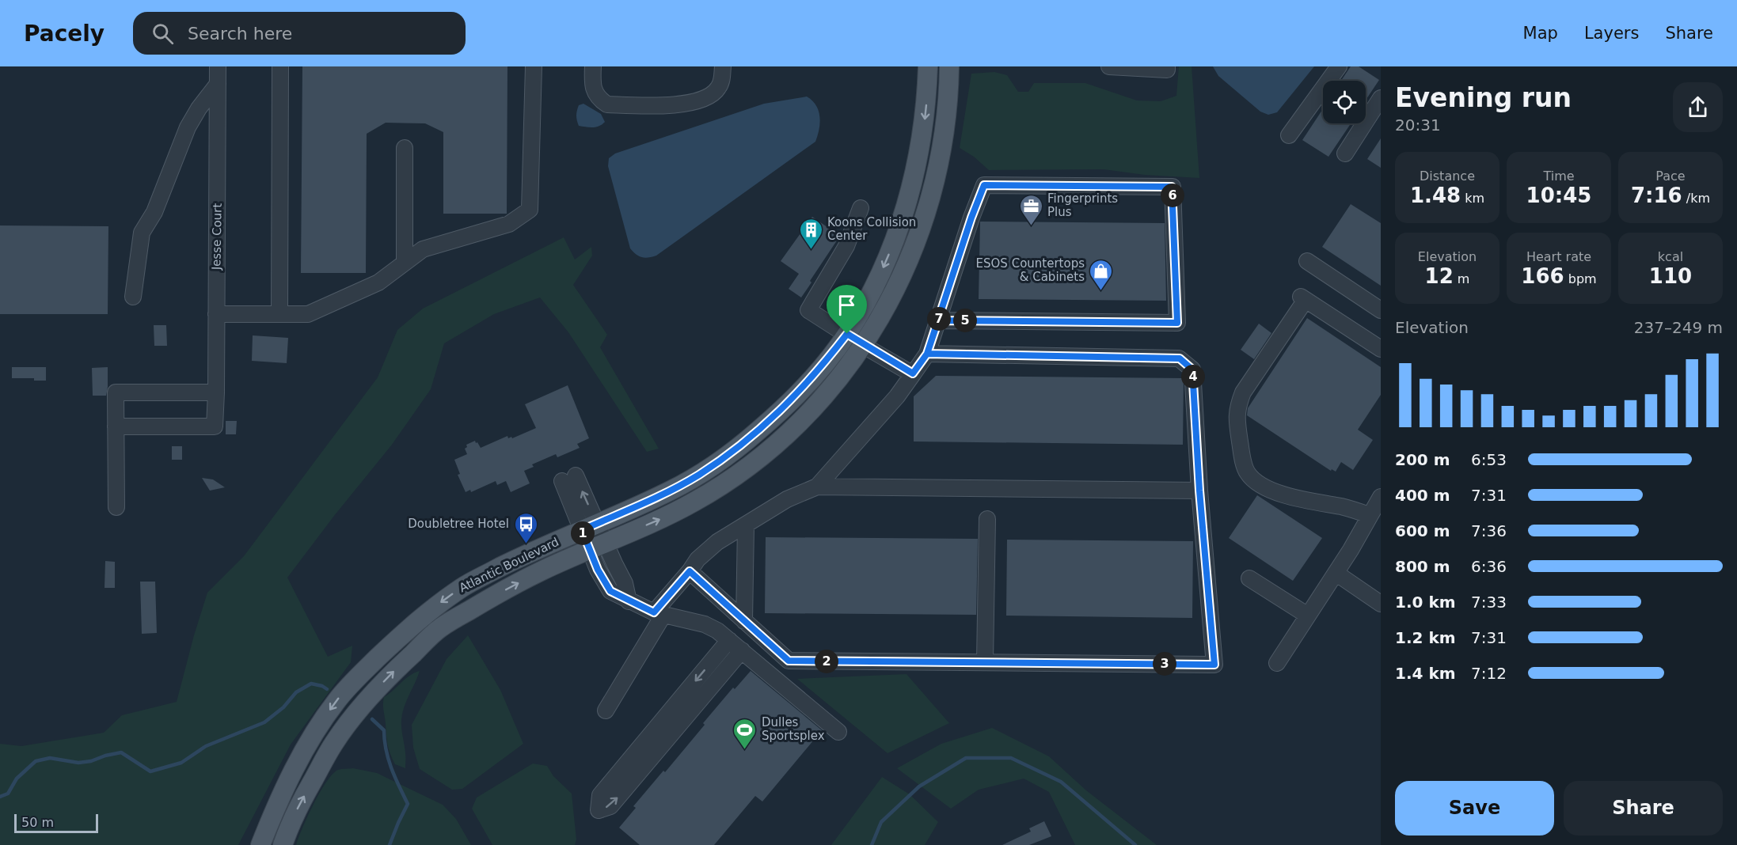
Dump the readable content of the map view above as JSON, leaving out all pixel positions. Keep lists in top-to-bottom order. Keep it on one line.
{"streets":{"main road":["Atlantic Boulevard"],"street":["Jesse Court"]},"places":{"office":["Fingerprints Plus"],"building":["Koons Collision Center"],"shop":["ESOS Countertops & Cabinets"],"bus stop":["Doubletree Hotel"],"sports":["Dulles Sportsplex"]},"scale_bar":"50 m","page":{"header":"Pacely","search":"Search here","nav":["Map","Layers","Share"],"heading":["Evening run","20:31"],"stats":[["Distance","1.48 km"],["Time","10:45"],["Pace","7:16 /km"],["Elevation","12 m"],["Heart rate","166 bpm"],["kcal","110"]],"pins":["6","7","5","4","1","2","3"],"chart":["Elevation","237–249 m"],"list":[{"name":"200 m","note":"6:53"},{"name":"400 m","note":"7:31"},{"name":"600 m","note":"7:36"},{"name":"800 m","note":"6:36"},{"name":"1.0 km","note":"7:33"},{"name":"1.2 km","note":"7:31"},{"name":"1.4 km","note":"7:12"}],"buttons":["Save","Share"],"scale":"50 m"}}
